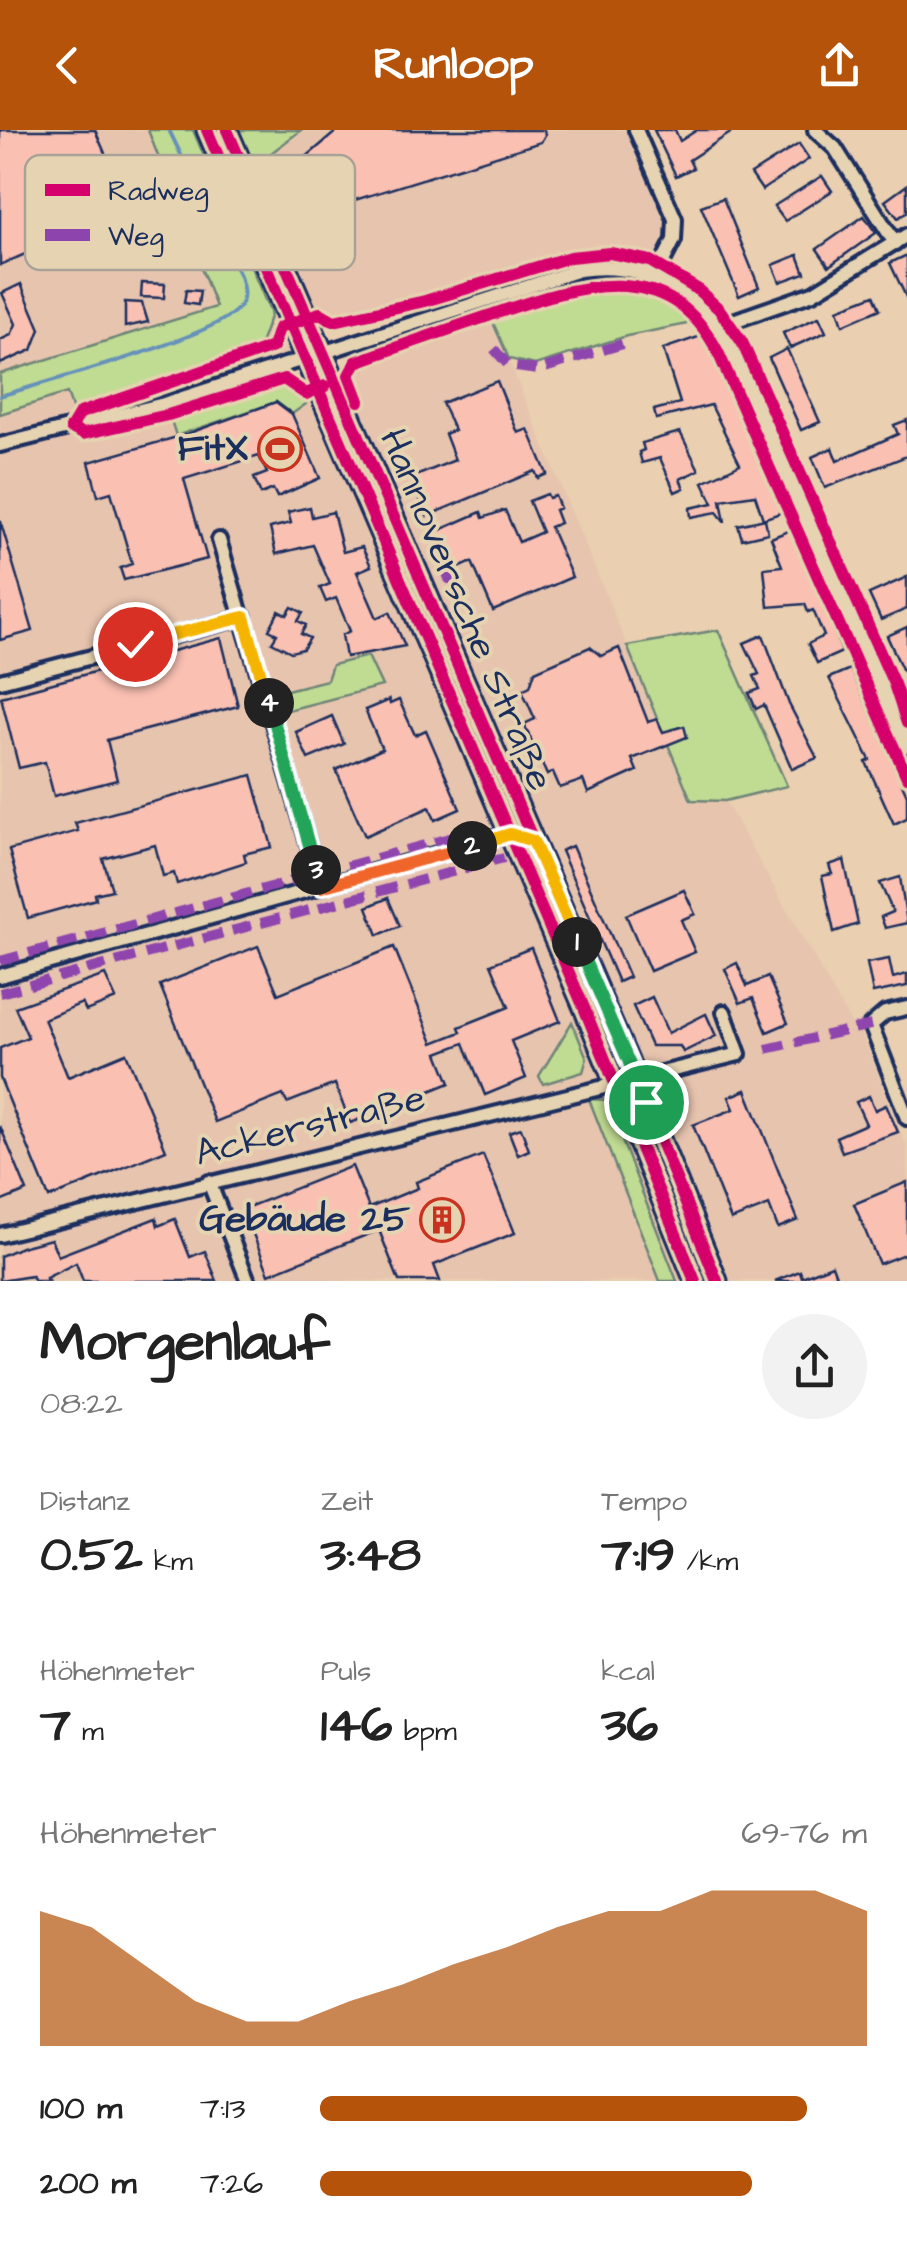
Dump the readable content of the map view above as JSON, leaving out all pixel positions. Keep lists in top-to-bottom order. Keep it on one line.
{"streets":{"main road":["Hannoversche Straße"],"street":["Ackerstraße"]},"crossings":[["Hannoversche Straße","Ackerstraße"]],"places":{"sports":["FitX"],"building":["Gebäude 25"]},"legend":["Radweg","Weg"],"page":{"header":"Runloop","pins":["4","2","3","1"],"heading":["Morgenlauf","08:22"],"stats":[["Distanz","0.52 km"],["Zeit","3:48"],["Tempo","7:19 /km"],["Höhenmeter","7 m"],["Puls","146 bpm"],["kcal","36"]],"chart":["Höhenmeter","69–76 m"],"list":[{"name":"100 m","note":"7:13"},{"name":"200 m","note":"7:26"}]}}
